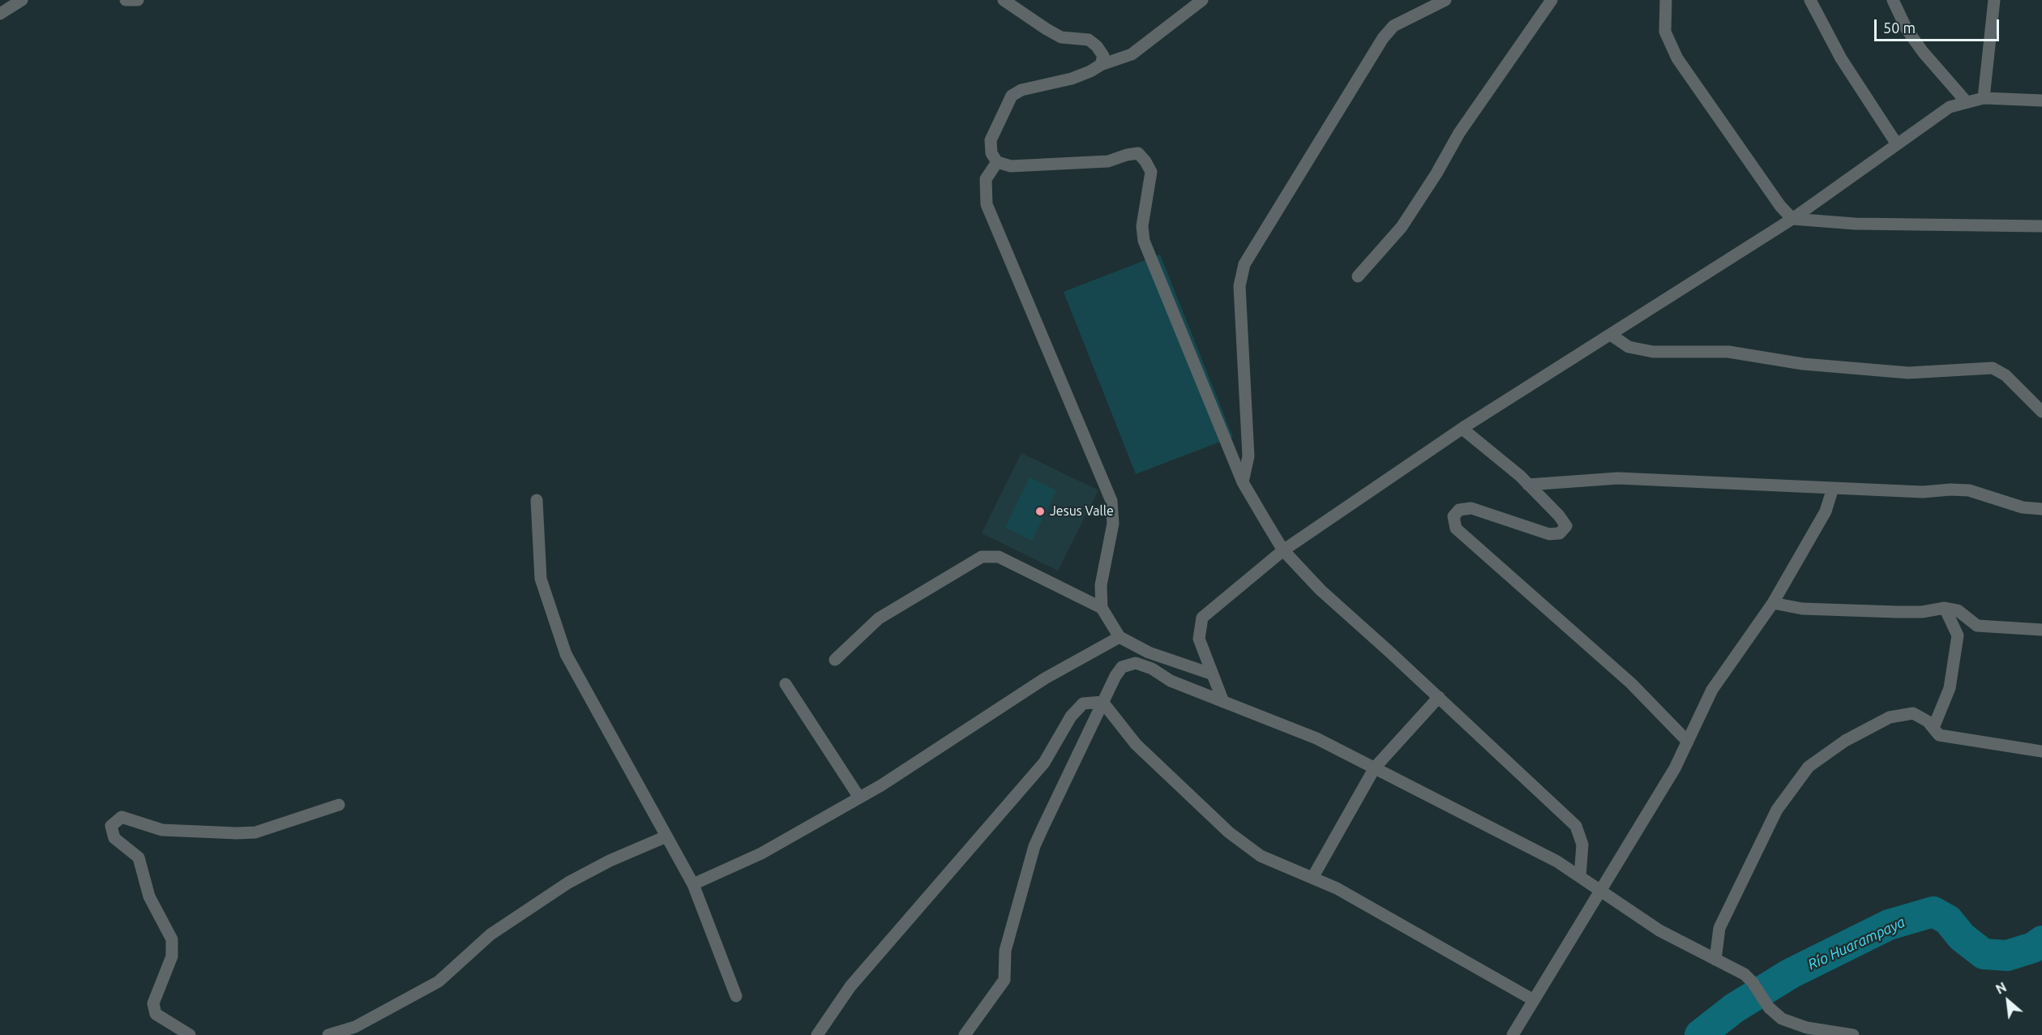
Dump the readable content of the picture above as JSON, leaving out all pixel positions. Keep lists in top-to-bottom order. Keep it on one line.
{"water":["Río Huarampaya"],"places":["Jesus Valle"],"scale_bar":"50 m","north":"top left"}
